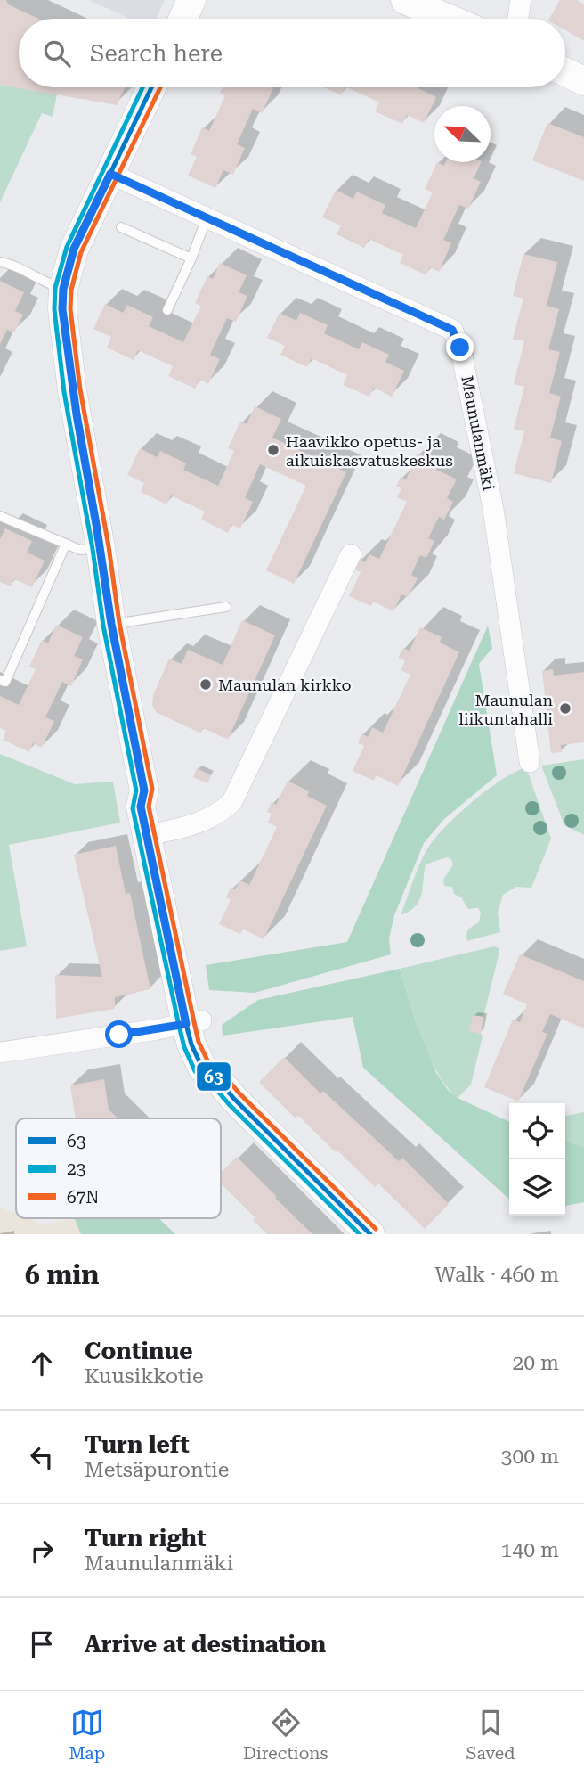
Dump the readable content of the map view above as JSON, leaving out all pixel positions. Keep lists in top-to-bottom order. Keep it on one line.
{"streets":{"street":["Maunulanmäki"]},"places":["Haavikko opetus- ja aikuiskasvatuskeskus","Maunulan kirkko","Maunulan liikuntahalli"],"lines":["transit line 63","transit line 23","transit line 67N"],"legend":["63","23","67N"],"north":"top left","page":{"search":"Search here","heading":["6 min","Walk · 460 m"],"list":[["Continue","Kuusikkotie","20 m"],["Turn left","Metsäpurontie","300 m"],["Turn right","Maunulanmäki","140 m"],"Arrive at destination"],"nav":["Map","Directions","Saved"]}}
